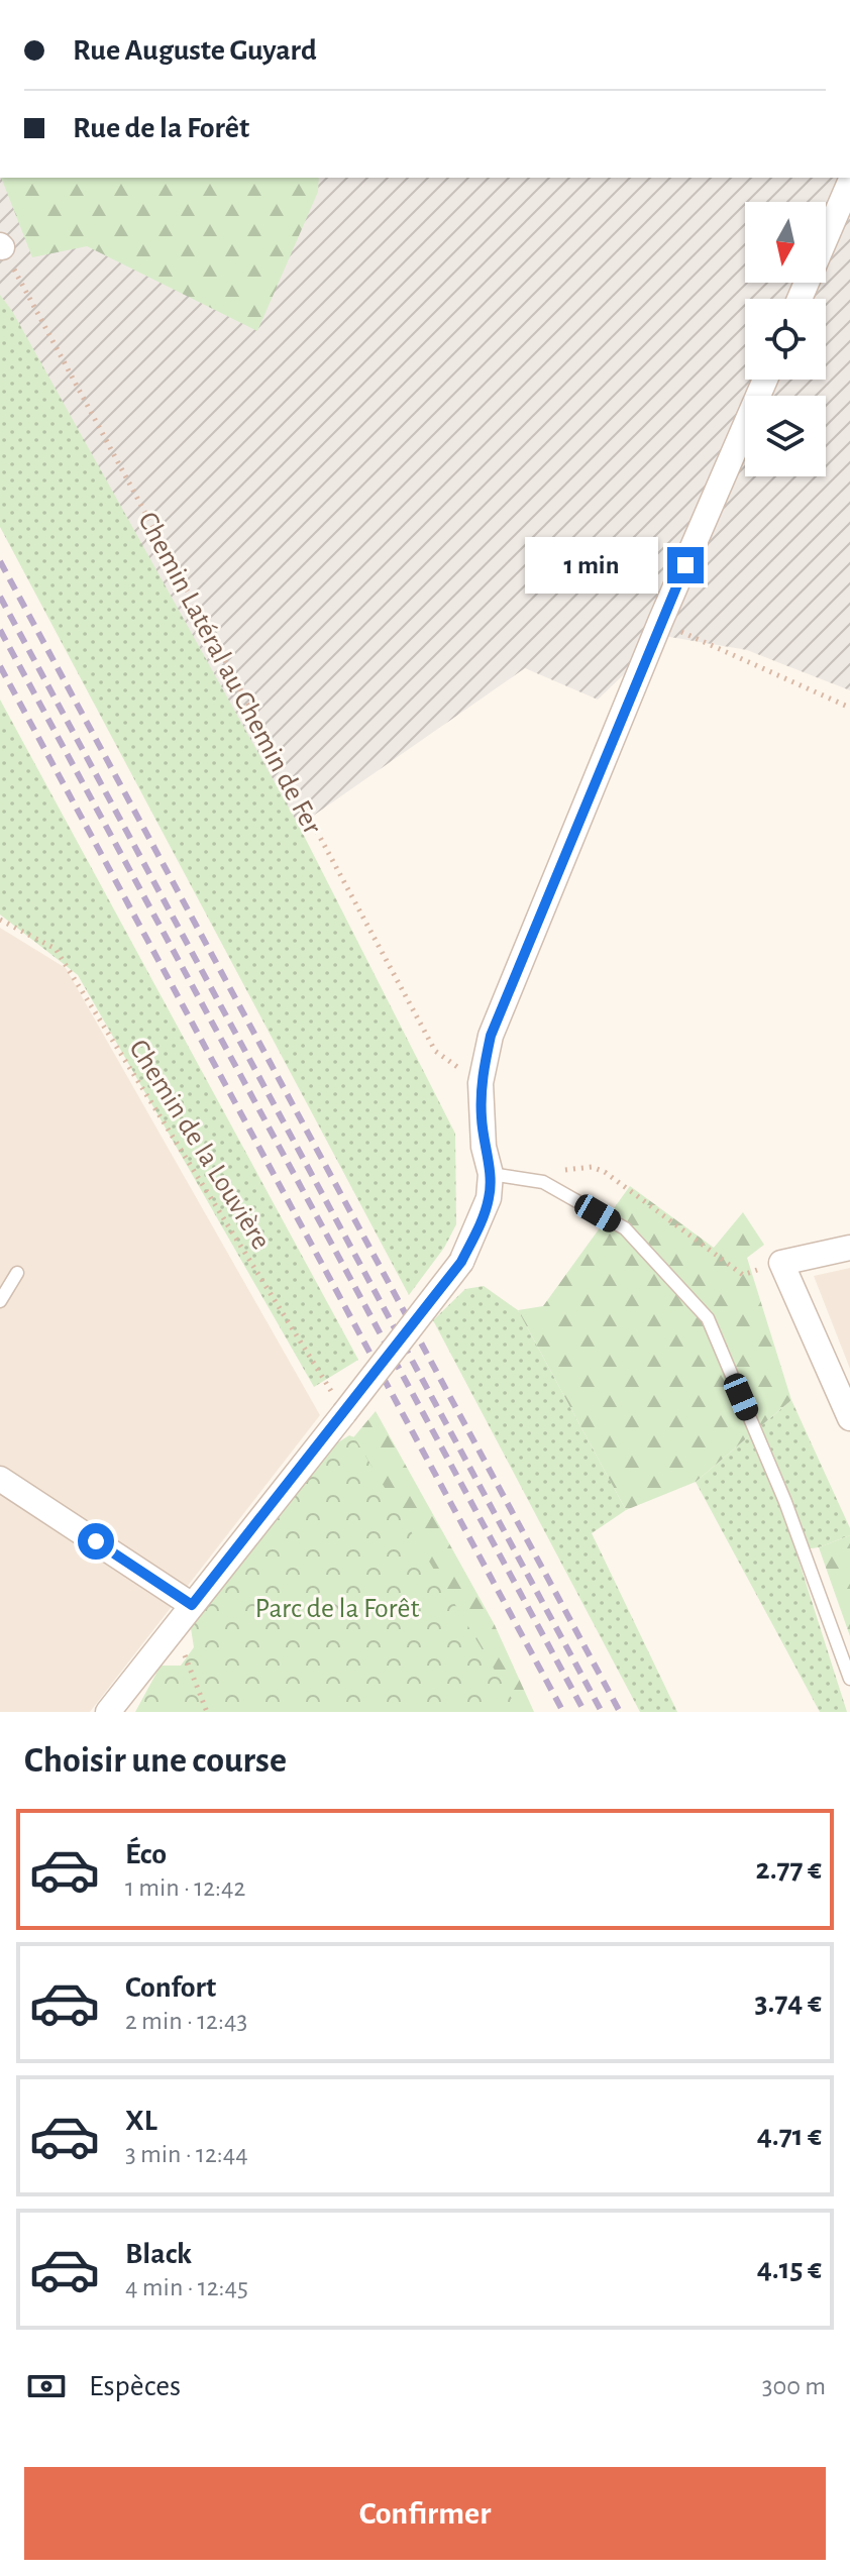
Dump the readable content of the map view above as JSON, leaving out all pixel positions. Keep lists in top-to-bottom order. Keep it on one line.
{"streets":{"path":["Chemin Latéral au Chemin de Fer","Chemin de la Louvière"]},"parks":["Parc de la Forêt"],"north":"bottom","page":{"banner":["Rue Auguste Guyard","Rue de la Forêt"],"bubble":"1 min","heading":"Choisir une course","list":[{"name":"Éco","note":"1 min · 12:42","value":"2.77 €"},{"name":"Confort","note":"2 min · 12:43","value":"3.74 €"},{"name":"XL","note":"3 min · 12:44","value":"4.71 €"},{"name":"Black","note":"4 min · 12:45","value":"4.15 €"}],"pay":["Espèces","300 m"],"buttons":"Confirmer"}}
